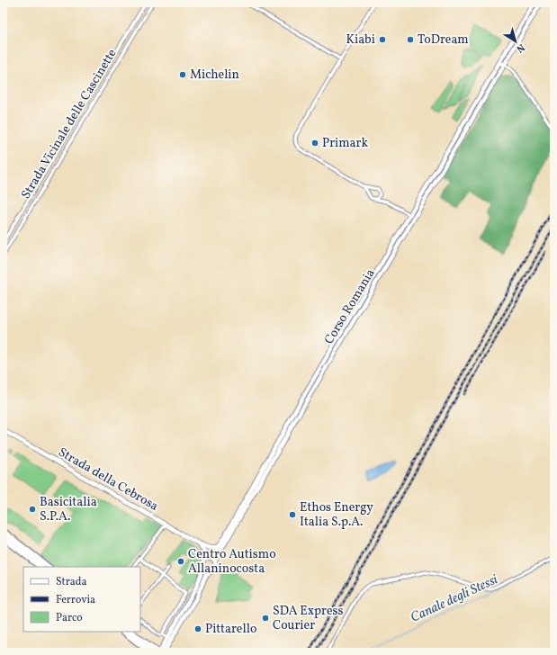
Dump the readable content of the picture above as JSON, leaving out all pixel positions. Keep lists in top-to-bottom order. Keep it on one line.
{"streets":{"main road":["Corso Romania","Strada della Cebrosa"],"street":["Strada Vicinale delle Cascinette"]},"crossings":[["Corso Romania","Strada della Cebrosa"]],"water":["Canale degli Stessi"],"places":["Kiabi","ToDream","Michelin","Primark","Basicitalia S.P.A.","Ethos Energy Italia S.p.A.","Centro Autismo Allaninocosta","SDA Express Courier","Pittarello"],"legend":["Strada","Ferrovia","Parco"],"north":"bottom right"}
